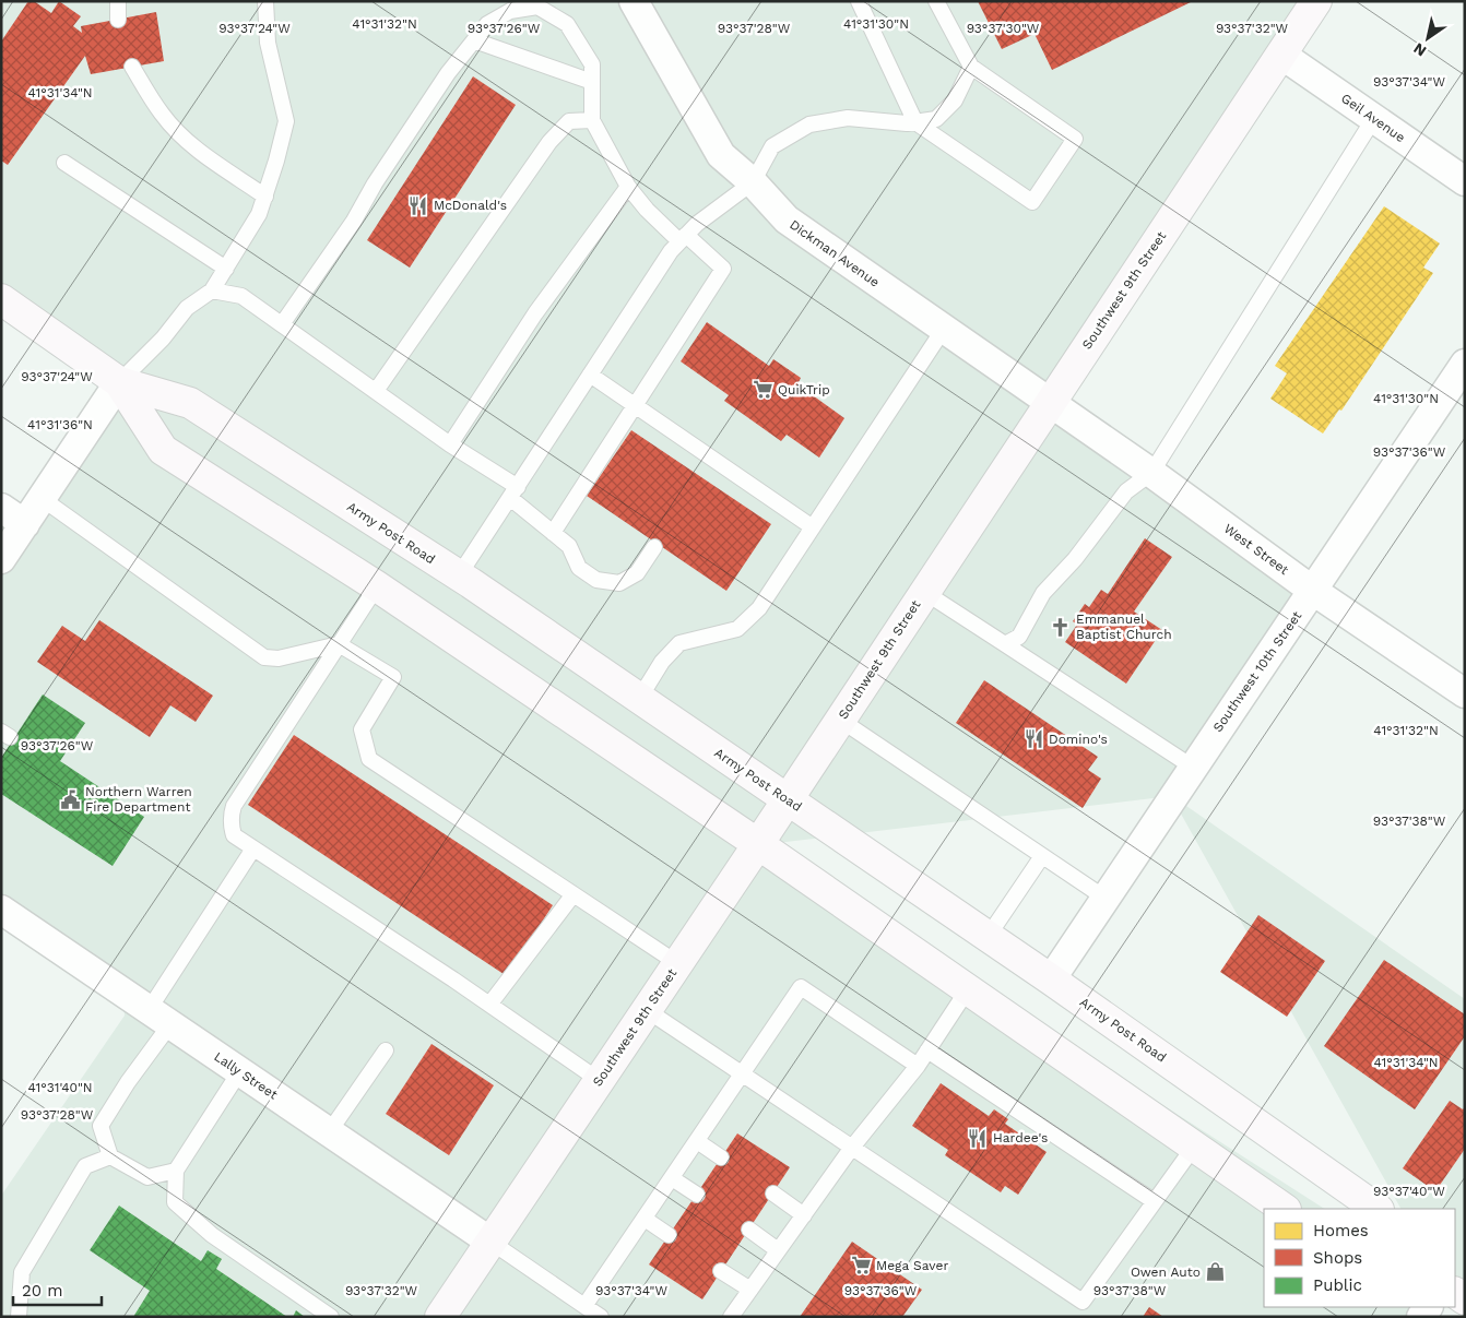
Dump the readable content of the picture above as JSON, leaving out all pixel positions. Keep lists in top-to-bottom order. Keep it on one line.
{"streets":{"main road":["Southwest 9th Street","Army Post Road"],"street":["Geil Avenue","Dickman Avenue","West Street","Southwest 10th Street","Lally Street"]},"crossings":[["Geil Avenue","Southwest 9th Street"],["Dickman Avenue","Southwest 9th Street"],["Dickman Avenue","West Street"],["Southwest 9th Street","Army Post Road"],["Southwest 9th Street","West Street"],["Southwest 9th Street","Lally Street"],["Army Post Road","Southwest 10th Street"],["West Street","Southwest 10th Street"]],"places":{"restaurant":["McDonald's","Domino's","Hardee's"],"supermarket":["QuikTrip","Mega Saver"],"church":["Emmanuel Baptist Church"],"public building":["Northern Warren Fire Department"],"shop":["Owen Auto"]},"legend":["Homes","Shops","Public"],"scale_bar":"20 m","north":"bottom left","coordinates":["41°31'32\"N","41°31'30\"N","93°37'24\"W","93°37'26\"W","93°37'28\"W","93°37'30\"W","93°37'32\"W","93°37'34\"W","41°31'34\"N","41°31'36\"N","93°37'36\"W","93°37'38\"W","41°31'40\"N","93°37'40\"W"]}
